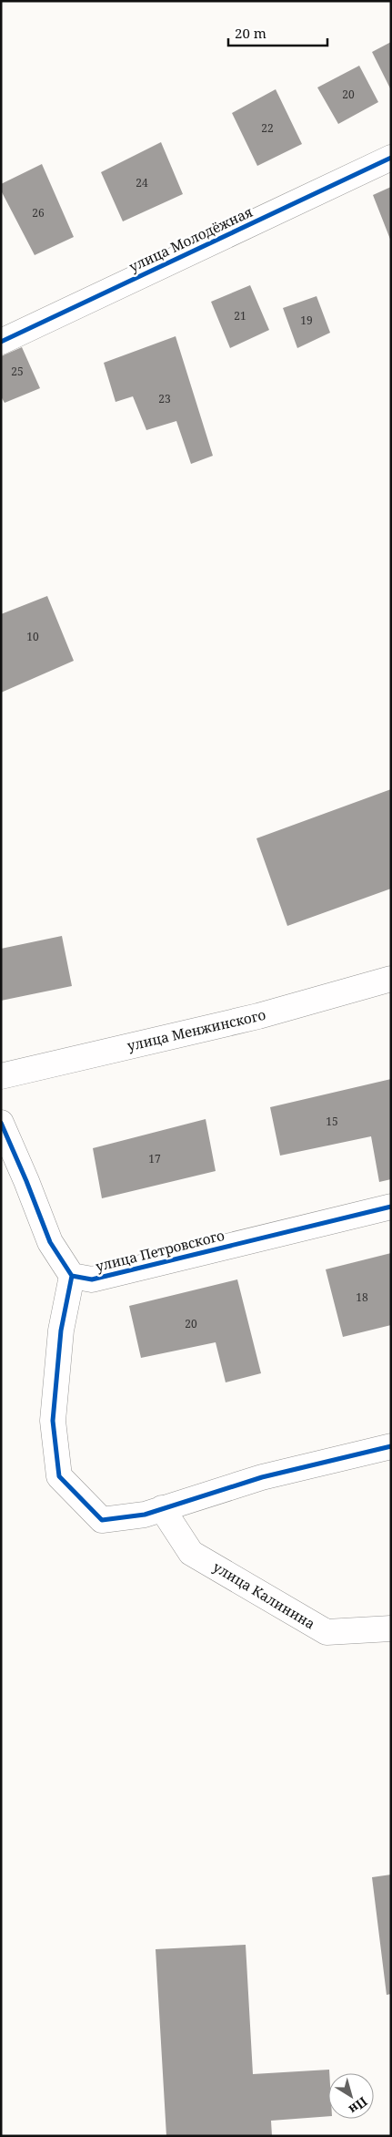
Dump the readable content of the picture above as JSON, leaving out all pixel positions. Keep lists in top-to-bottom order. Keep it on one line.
{"streets":{"street":["улица Молодёжная","улица Менжинского","улица Петровского","улица Калинина"]},"house_numbers":["20","22","24","26","21","19","25","23","10","15","17","18","20"],"scale_bar":"20 m","north":"bottom right"}
